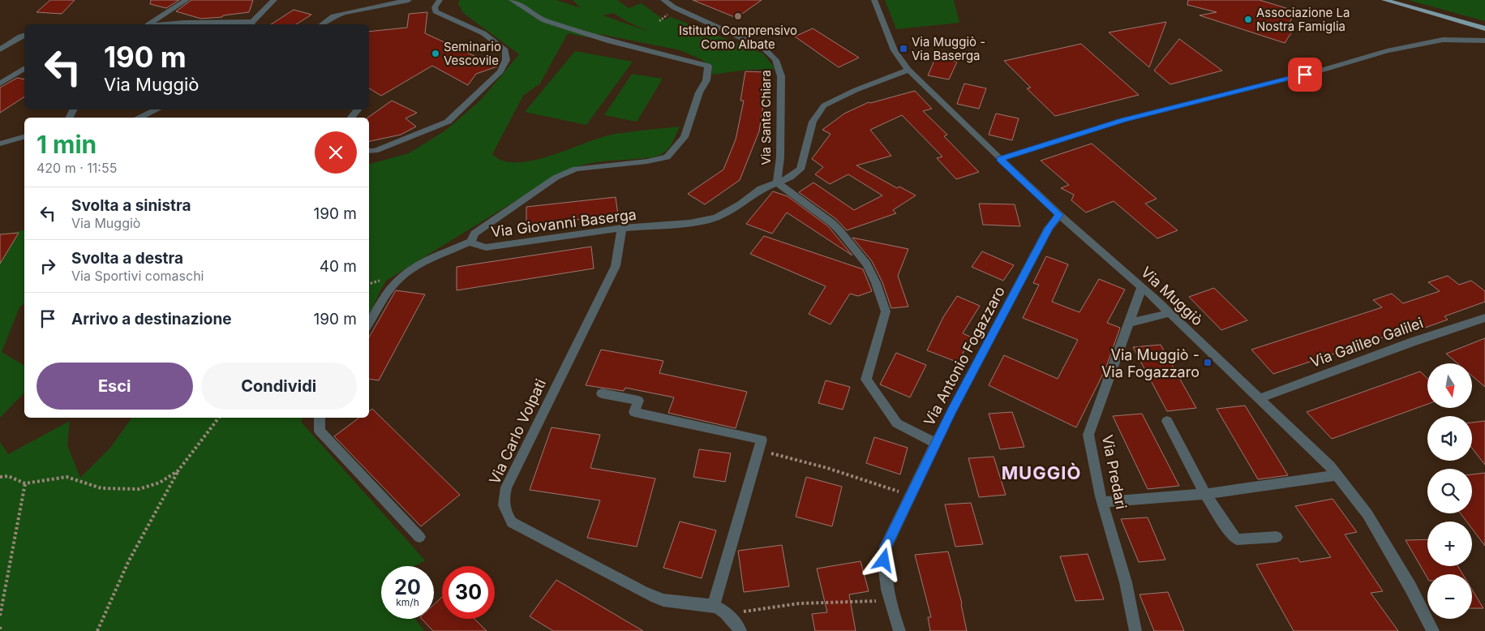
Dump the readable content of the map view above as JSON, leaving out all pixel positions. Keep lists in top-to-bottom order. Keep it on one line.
{"streets":{"street":["Via Santa Chiara","Via Giovanni Baserga","Via Muggiò","Via Galileo Galilei","Via Antonio Fogazzaro","Via Carlo Volpati","Via Predari"]},"crossings":[["Via Santa Chiara","Via Giovanni Baserga"],["Via Giovanni Baserga","Via Muggiò"],["Via Giovanni Baserga","Via Carlo Volpati"],["Via Muggiò","Via Galileo Galilei"],["Via Muggiò","Via Antonio Fogazzaro"],["Via Muggiò","Via Predari"]],"districts":["MUGGIÒ"],"places":{"other":["Istituto Comprensivo Como Albate","Associazione La Nostra Famiglia","Seminario Vescovile"],"transit":["Via Muggiò - Via Baserga","Via Muggiò - Via Fogazzaro"]},"north":"bottom","page":{"turn":["190 m","Via Muggiò"],"heading":["1 min","420 m · 11:55"],"list":[{"name":"Svolta a sinistra","note":"Via Muggiò","value":"190 m"},{"name":"Svolta a destra","note":"Via Sportivi comaschi","value":"40 m"},{"name":"Arrivo a destinazione","value":"190 m"}],"buttons":["Esci","Condividi"],"map_buttons":["+","−"],"speed":"20 km/h","limit":"30"}}
